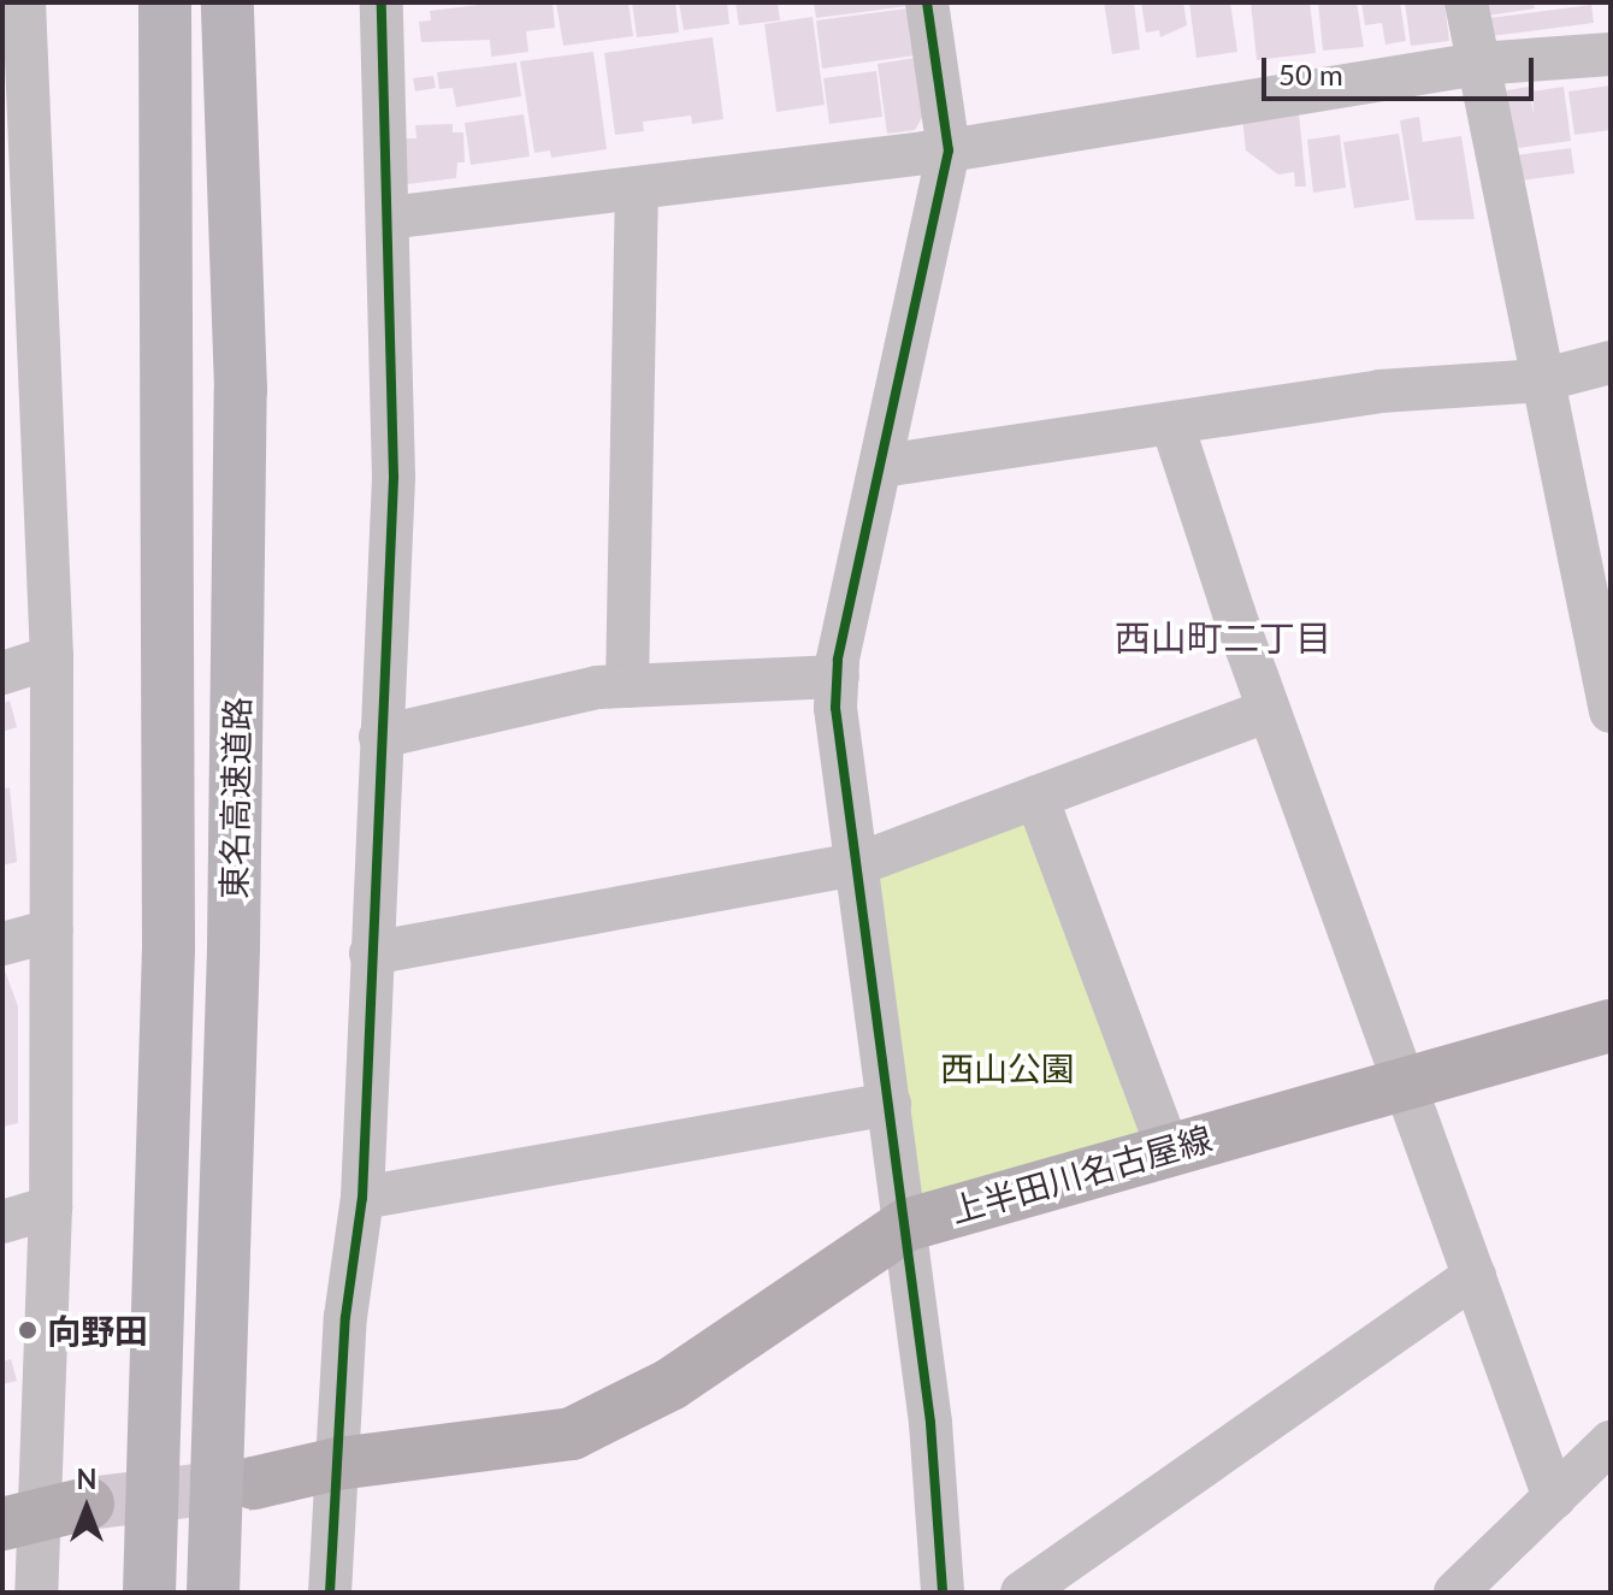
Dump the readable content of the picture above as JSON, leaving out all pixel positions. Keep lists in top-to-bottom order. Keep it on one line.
{"streets":{"highway":["東名高速道路"],"main road":["上半田川名古屋線"]},"districts":["西山町二丁目"],"parks":["西山公園"],"places":["向野田"],"scale_bar":"50 m","north":"top"}
